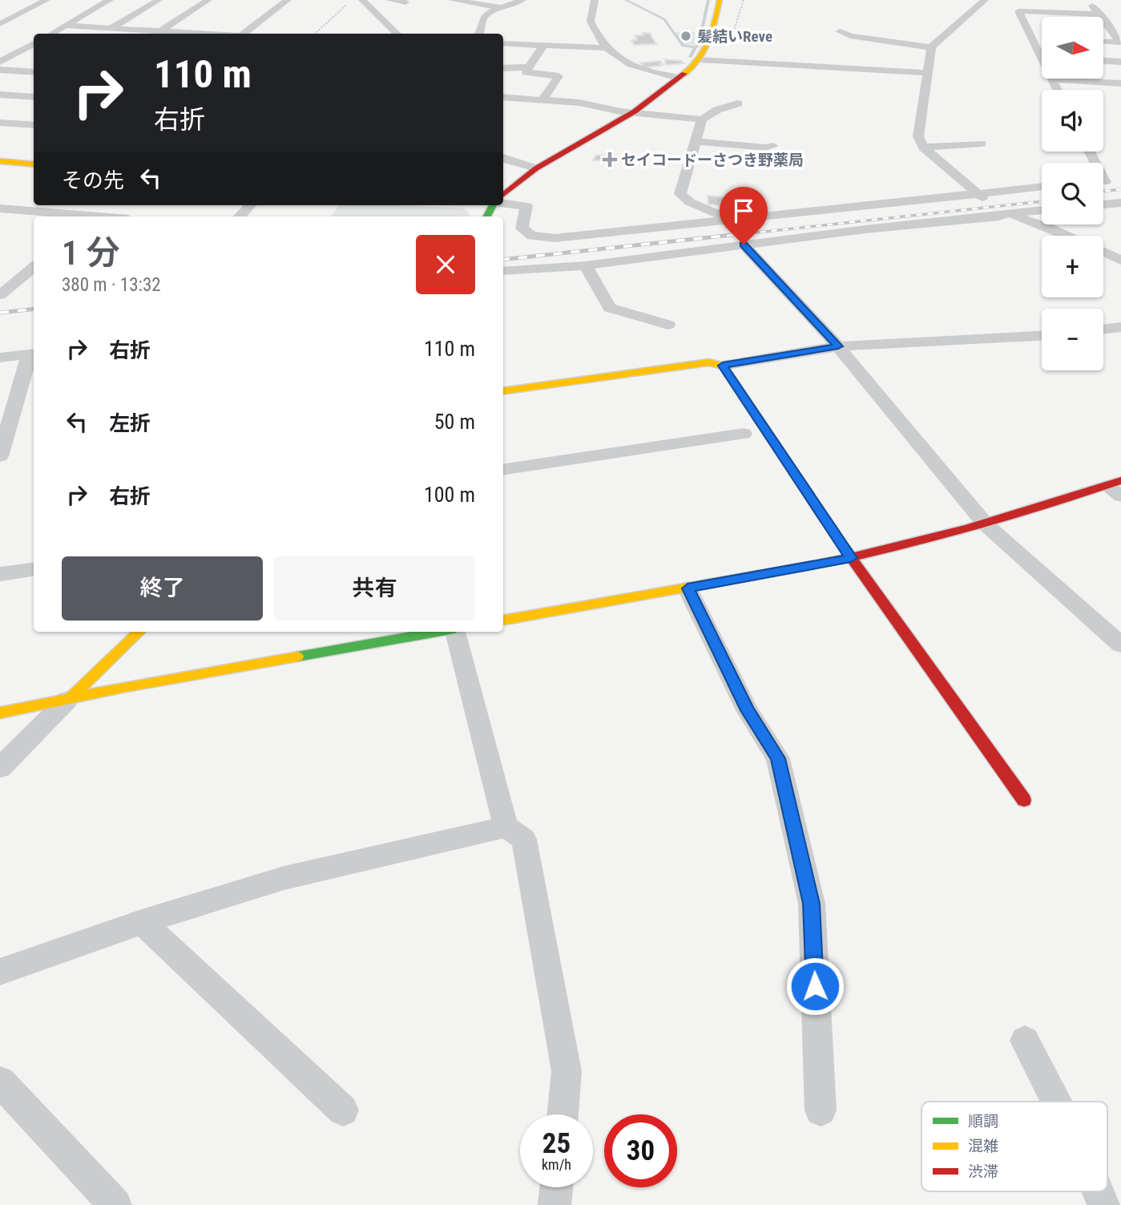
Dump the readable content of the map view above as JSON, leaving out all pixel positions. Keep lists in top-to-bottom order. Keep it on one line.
{"places":{"other":["髪結いReve"],"health":["セイコードーさつき野薬局"]},"legend":["順調","混雑","渋滞"],"north":"right","page":{"map_buttons":["+","−"],"turn":["110 m","右折"],"then":"その先","heading":["1 分","380 m · 13:32"],"list":[{"name":"右折","value":"110 m"},{"name":"左折","value":"50 m"},{"name":"右折","value":"100 m"}],"buttons":["終了","共有"],"speed":"25 km/h","limit":"30"}}
